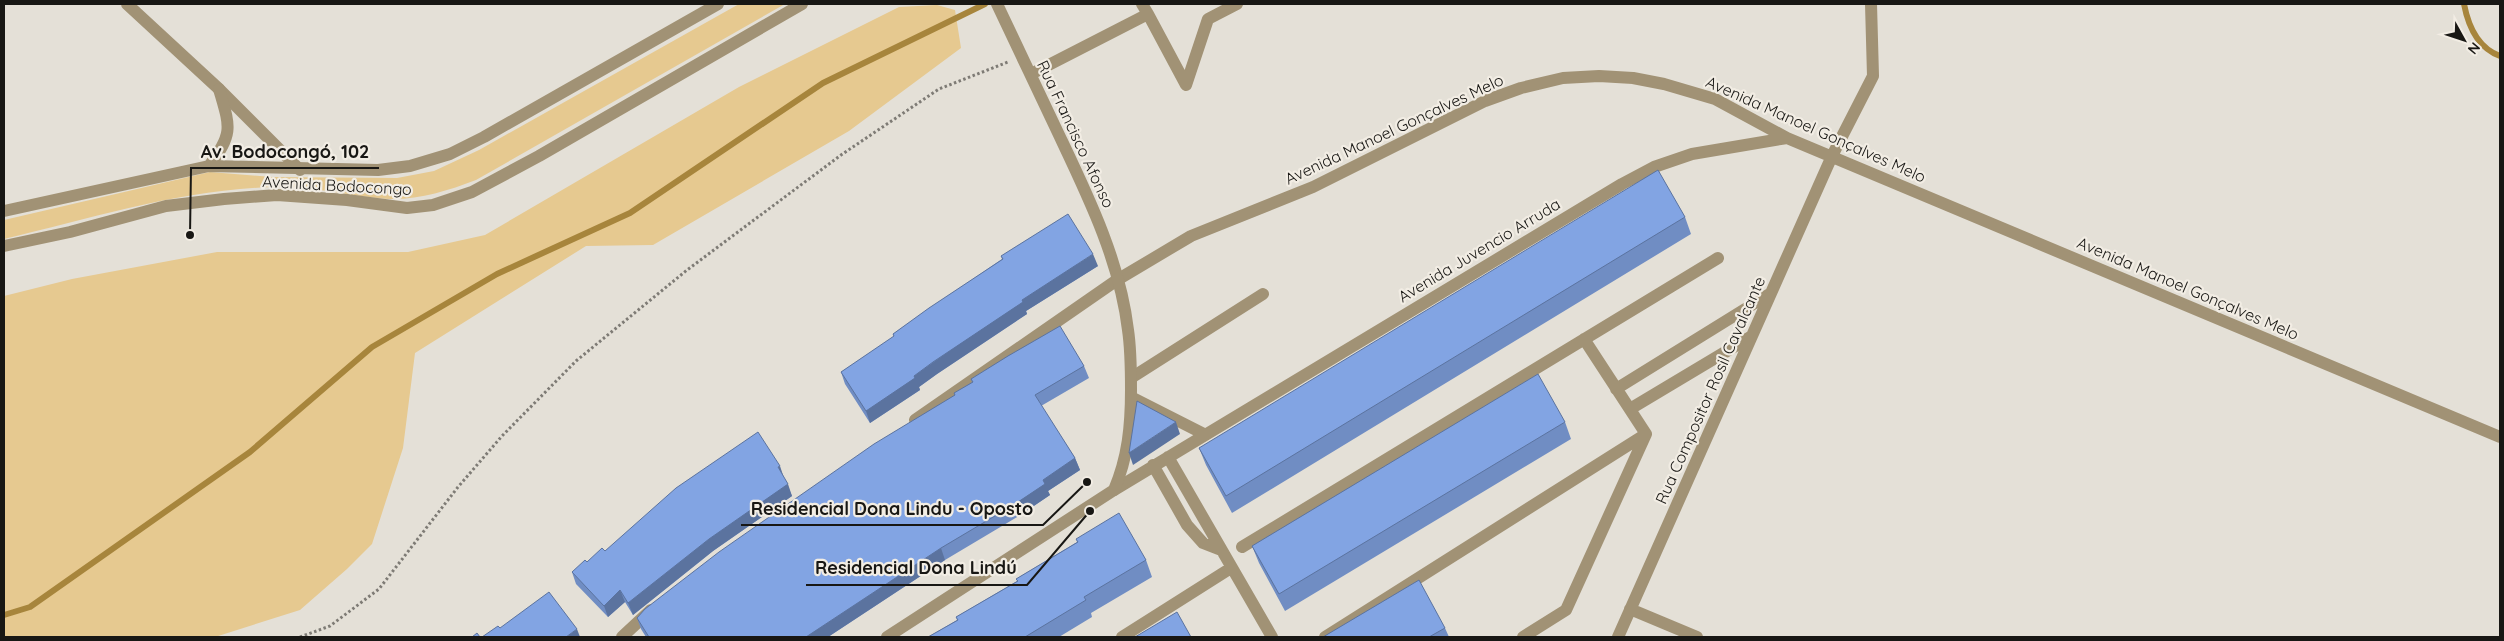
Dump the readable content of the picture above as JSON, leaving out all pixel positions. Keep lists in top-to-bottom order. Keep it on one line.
{"streets":{"street":["Avenida Manoel Gonçalves Melo","Rua Francisco Afonso","Avenida Bodocongo","Avenida Juvencio Arruda","Rua Compositor Rosil Cavalcante"]},"crossings":[["Avenida Manoel Gonçalves Melo","Rua Francisco Afonso"],["Avenida Manoel Gonçalves Melo","Avenida Juvencio Arruda"],["Avenida Manoel Gonçalves Melo","Rua Compositor Rosil Cavalcante"],["Rua Francisco Afonso","Avenida Juvencio Arruda"]],"places":["Av. Bodocongó, 102","Residencial Dona Lindu - Oposto","Residencial Dona Lindú"],"north":"bottom right"}
